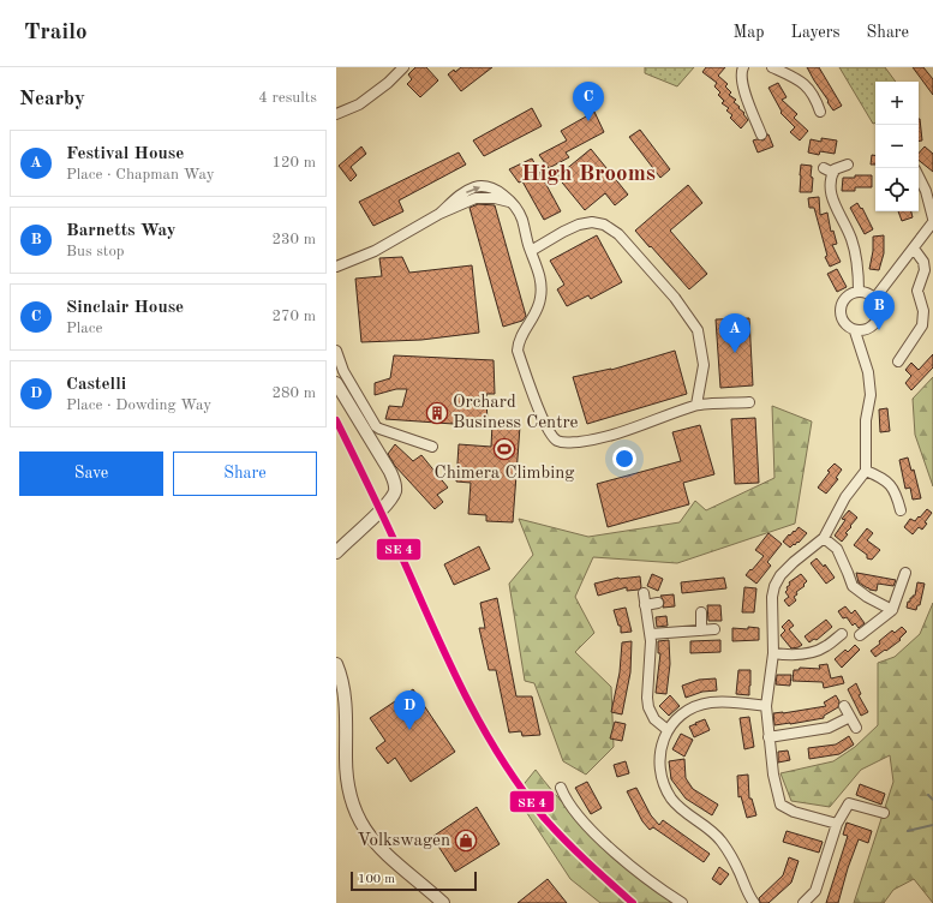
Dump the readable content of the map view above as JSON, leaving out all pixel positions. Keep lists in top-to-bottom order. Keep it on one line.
{"districts":["High Brooms"],"places":{"building":["Orchard Business Centre"],"sports":["Chimera Climbing"],"shop":["Volkswagen"]},"scale_bar":"100 m","page":{"header":"Trailo","nav":["Map","Layers","Share"],"heading":["Nearby","4 results"],"map_buttons":["+","−"],"pins":["C","B","A","D"],"list":[{"mark":"A","name":"Festival House","note":"Place · Chapman Way","value":"120 m"},{"mark":"B","name":"Barnetts Way","note":"Bus stop","value":"230 m"},{"mark":"C","name":"Sinclair House","note":"Place","value":"270 m"},{"mark":"D","name":"Castelli","note":"Place · Dowding Way","value":"280 m"}],"buttons":["Save","Share"],"scale":"100 m"}}
